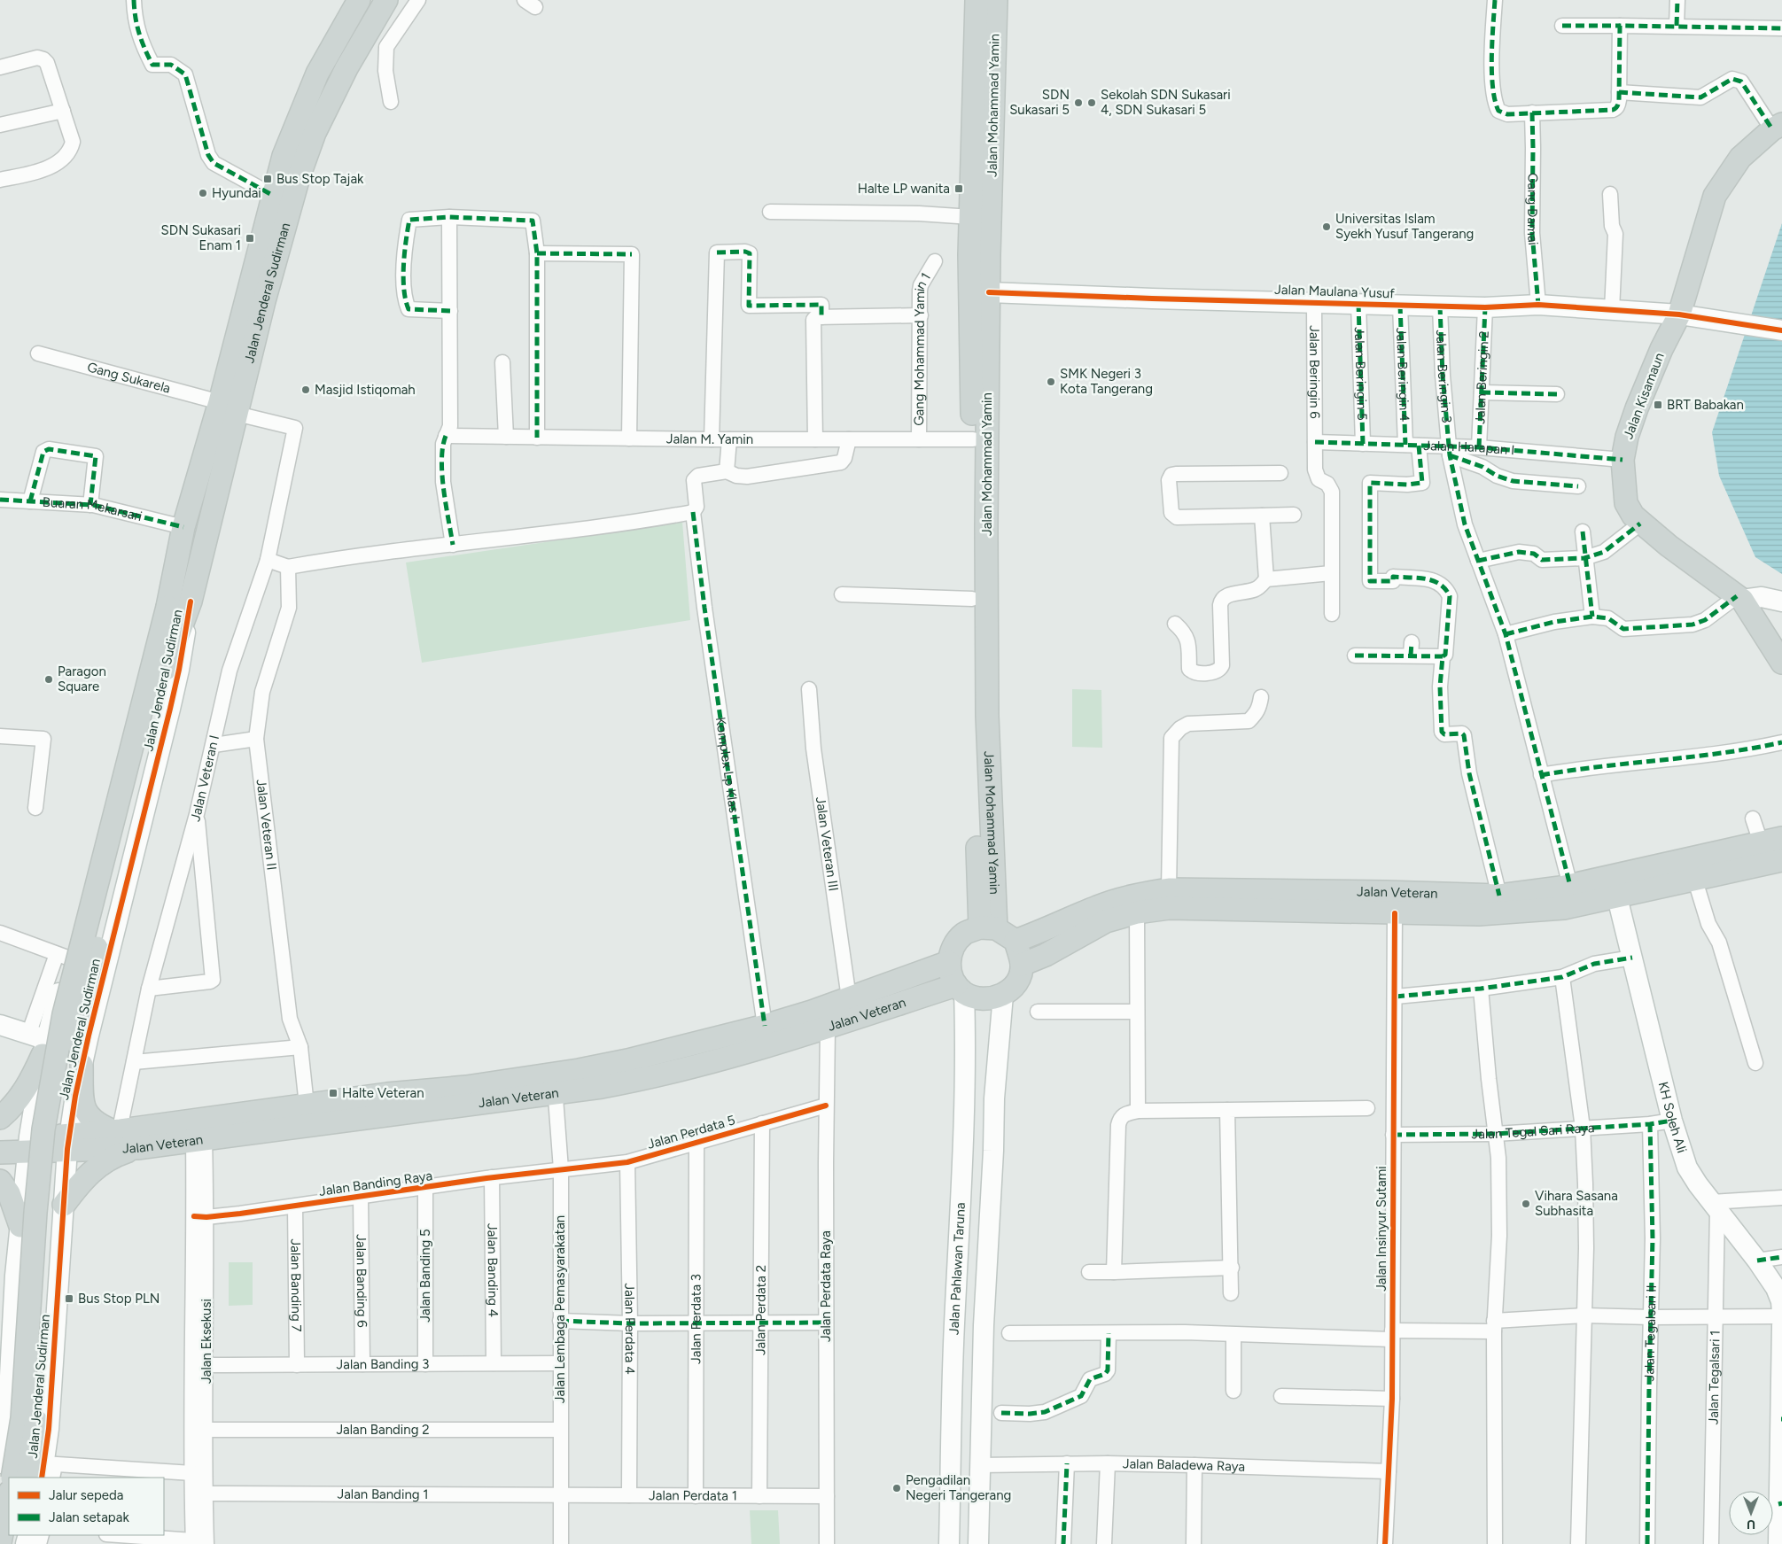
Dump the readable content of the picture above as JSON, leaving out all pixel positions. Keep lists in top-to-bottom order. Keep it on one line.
{"streets":{"main road":["Jalan Mohammad Yamin","Jalan Jenderal Sudirman","Jalan Kisamaun","Jalan Veteran"],"street":["Gang Damai","Jalan Maulana Yusuf","Gang Mohammad Yamin 1","Jalan Beringin 6","Jalan Beringin 5","Jalan Beringin 4","Jalan Beringin 3","Gang Sukarela","Jalan Beringin 2","Jalan M. Yamin","Jalan Harapan I","Buaran Mekarsari","Komplex Lp Klas I","Jalan Veteran I","Jalan Veteran II","Jalan Veteran III","KH Soleh Ali","Jalan Tegal Sari Raya","Jalan Perdata 5","Jalan Banding Raya","Jalan Insinyur Sutami","Jalan Pahlawan Taruna","Jalan Banding 4","Jalan Banding 5","Jalan Banding 6","Jalan Banding 7","Jalan Perdata Raya","Jalan Lembaga Pemasyarakatan","Jalan Perdata 2","Jalan Perdata 3","Jalan Perdata 4","Jalan Tegalsari II","Jalan Eksekusi","Jalan Banding 3","Jalan Tegalsari 1","Jalan Banding 2","Jalan Baladewa Raya","Jalan Banding 1","Jalan Perdata 1"]},"crossings":[["Jalan Mohammad Yamin","Jalan Maulana Yusuf"],["Jalan Mohammad Yamin","Jalan M. Yamin"],["Jalan Mohammad Yamin","Jalan Veteran"],["Jalan Mohammad Yamin","Jalan Pahlawan Taruna"],["Gang Damai","Jalan Maulana Yusuf"],["Jalan Maulana Yusuf","Jalan Beringin 6"],["Jalan Maulana Yusuf","Jalan Beringin 5"],["Jalan Maulana Yusuf","Jalan Beringin 4"],["Jalan Maulana Yusuf","Jalan Beringin 3"],["Jalan Maulana Yusuf","Jalan Beringin 2"],["Jalan Maulana Yusuf","Jalan Kisamaun"],["Jalan Jenderal Sudirman","Gang Sukarela"],["Jalan Jenderal Sudirman","Buaran Mekarsari"],["Jalan Jenderal Sudirman","Jalan Veteran"],["Gang Mohammad Yamin 1","Jalan M. Yamin"],["Jalan Beringin 6","Jalan Harapan I"],["Jalan Beringin 5","Jalan Harapan I"],["Jalan Beringin 4","Jalan Harapan I"],["Jalan Beringin 3","Jalan Harapan I"],["Jalan Beringin 3","Jalan Veteran"],["Gang Sukarela","Jalan Veteran I"],["Jalan Beringin 2","Jalan Harapan I"],["Jalan Kisamaun","Jalan Harapan I"],["Komplex Lp Klas I","Jalan Veteran"],["Jalan Veteran I","Jalan Veteran"],["Jalan Veteran II","Jalan Veteran"],["Jalan Veteran III","Jalan Veteran"],["Jalan Veteran","KH Soleh Ali"],["Jalan Veteran","Jalan Insinyur Sutami"],["Jalan Veteran","Jalan Pahlawan Taruna"],["Jalan Veteran","Jalan Perdata Raya"],["Jalan Veteran","Jalan Lembaga Pemasyarakatan"],["Jalan Veteran","Jalan Eksekusi"],["KH Soleh Ali","Jalan Tegal Sari Raya"],["KH Soleh Ali","Jalan Tegalsari 1"],["Jalan Tegal Sari Raya","Jalan Insinyur Sutami"],["Jalan Tegal Sari Raya","Jalan Tegalsari II"],["Jalan Perdata 5","Jalan Banding Raya"],["Jalan Perdata 5","Jalan Perdata Raya"],["Jalan Perdata 5","Jalan Lembaga Pemasyarakatan"],["Jalan Perdata 5","Jalan Perdata 2"],["Jalan Perdata 5","Jalan Perdata 3"],["Jalan Perdata 5","Jalan Perdata 4"],["Jalan Banding Raya","Jalan Banding 4"],["Jalan Banding Raya","Jalan Banding 5"],["Jalan Banding Raya","Jalan Banding 6"],["Jalan Banding Raya","Jalan Banding 7"],["Jalan Banding Raya","Jalan Lembaga Pemasyarakatan"],["Jalan Banding Raya","Jalan Eksekusi"],["Jalan Insinyur Sutami","Jalan Baladewa Raya"],["Jalan Banding 4","Jalan Banding 3"],["Jalan Banding 5","Jalan Banding 3"],["Jalan Banding 6","Jalan Banding 3"],["Jalan Banding 7","Jalan Banding 3"],["Jalan Perdata Raya","Jalan Perdata 1"],["Jalan Lembaga Pemasyarakatan","Jalan Banding 3"],["Jalan Lembaga Pemasyarakatan","Jalan Banding 2"],["Jalan Lembaga Pemasyarakatan","Jalan Banding 1"],["Jalan Lembaga Pemasyarakatan","Jalan Perdata 1"],["Jalan Perdata 2","Jalan Perdata 1"],["Jalan Perdata 3","Jalan Perdata 1"],["Jalan Perdata 4","Jalan Perdata 1"],["Jalan Eksekusi","Jalan Banding 3"],["Jalan Eksekusi","Jalan Banding 2"],["Jalan Eksekusi","Jalan Banding 1"],["Jalan Banding 1","Jalan Perdata 1"]],"places":{"other":["SDN Sukasari 5","Sekolah SDN Sukasari 4, SDN Sukasari 5","Hyundai","Universitas Islam Syekh Yusuf Tangerang","SMK Negeri 3 Kota Tangerang","Masjid Istiqomah","Paragon Square","Vihara Sasana Subhasita","Pengadilan Negeri Tangerang"],"transit":["Bus Stop Tajak","Halte LP wanita","SDN Sukasari Enam 1","BRT Babakan","Halte Veteran","Bus Stop PLN"]},"legend":["Jalur sepeda","Jalan setapak"],"north":"bottom"}
